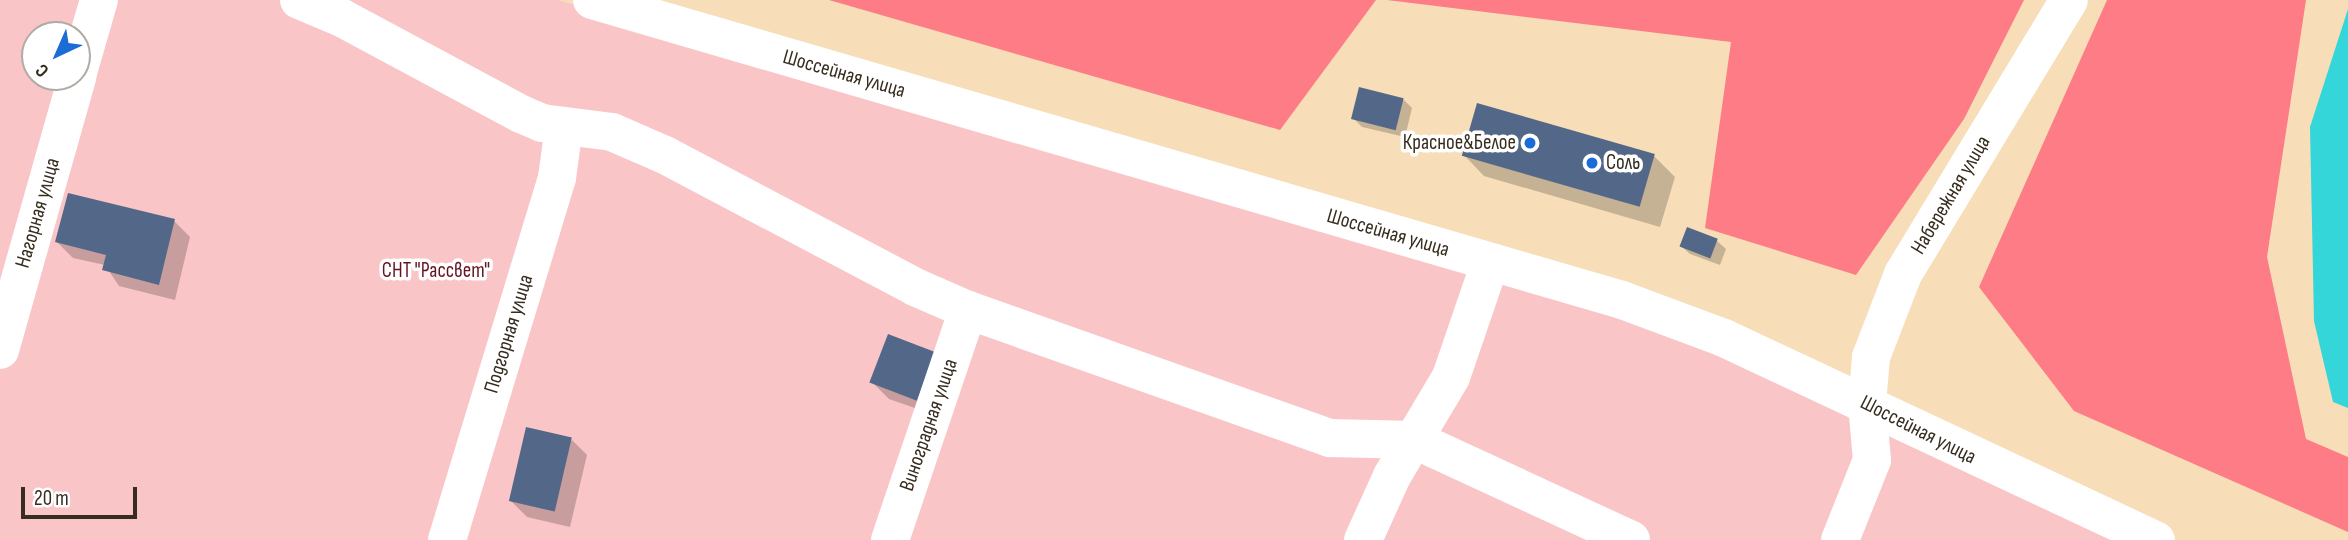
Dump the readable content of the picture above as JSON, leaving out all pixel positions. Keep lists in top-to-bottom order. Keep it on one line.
{"streets":{"street":["Шоссейная улица","Набережная улица","Нагорная улица","Подгорная улица","Виноградная улица"]},"crossings":[["Шоссейная улица","Набережная улица"]],"parks":["СНТ \"Рассвет\""],"places":["Красное&Белое","Соль"],"scale_bar":"20 m","north":"bottom left"}
